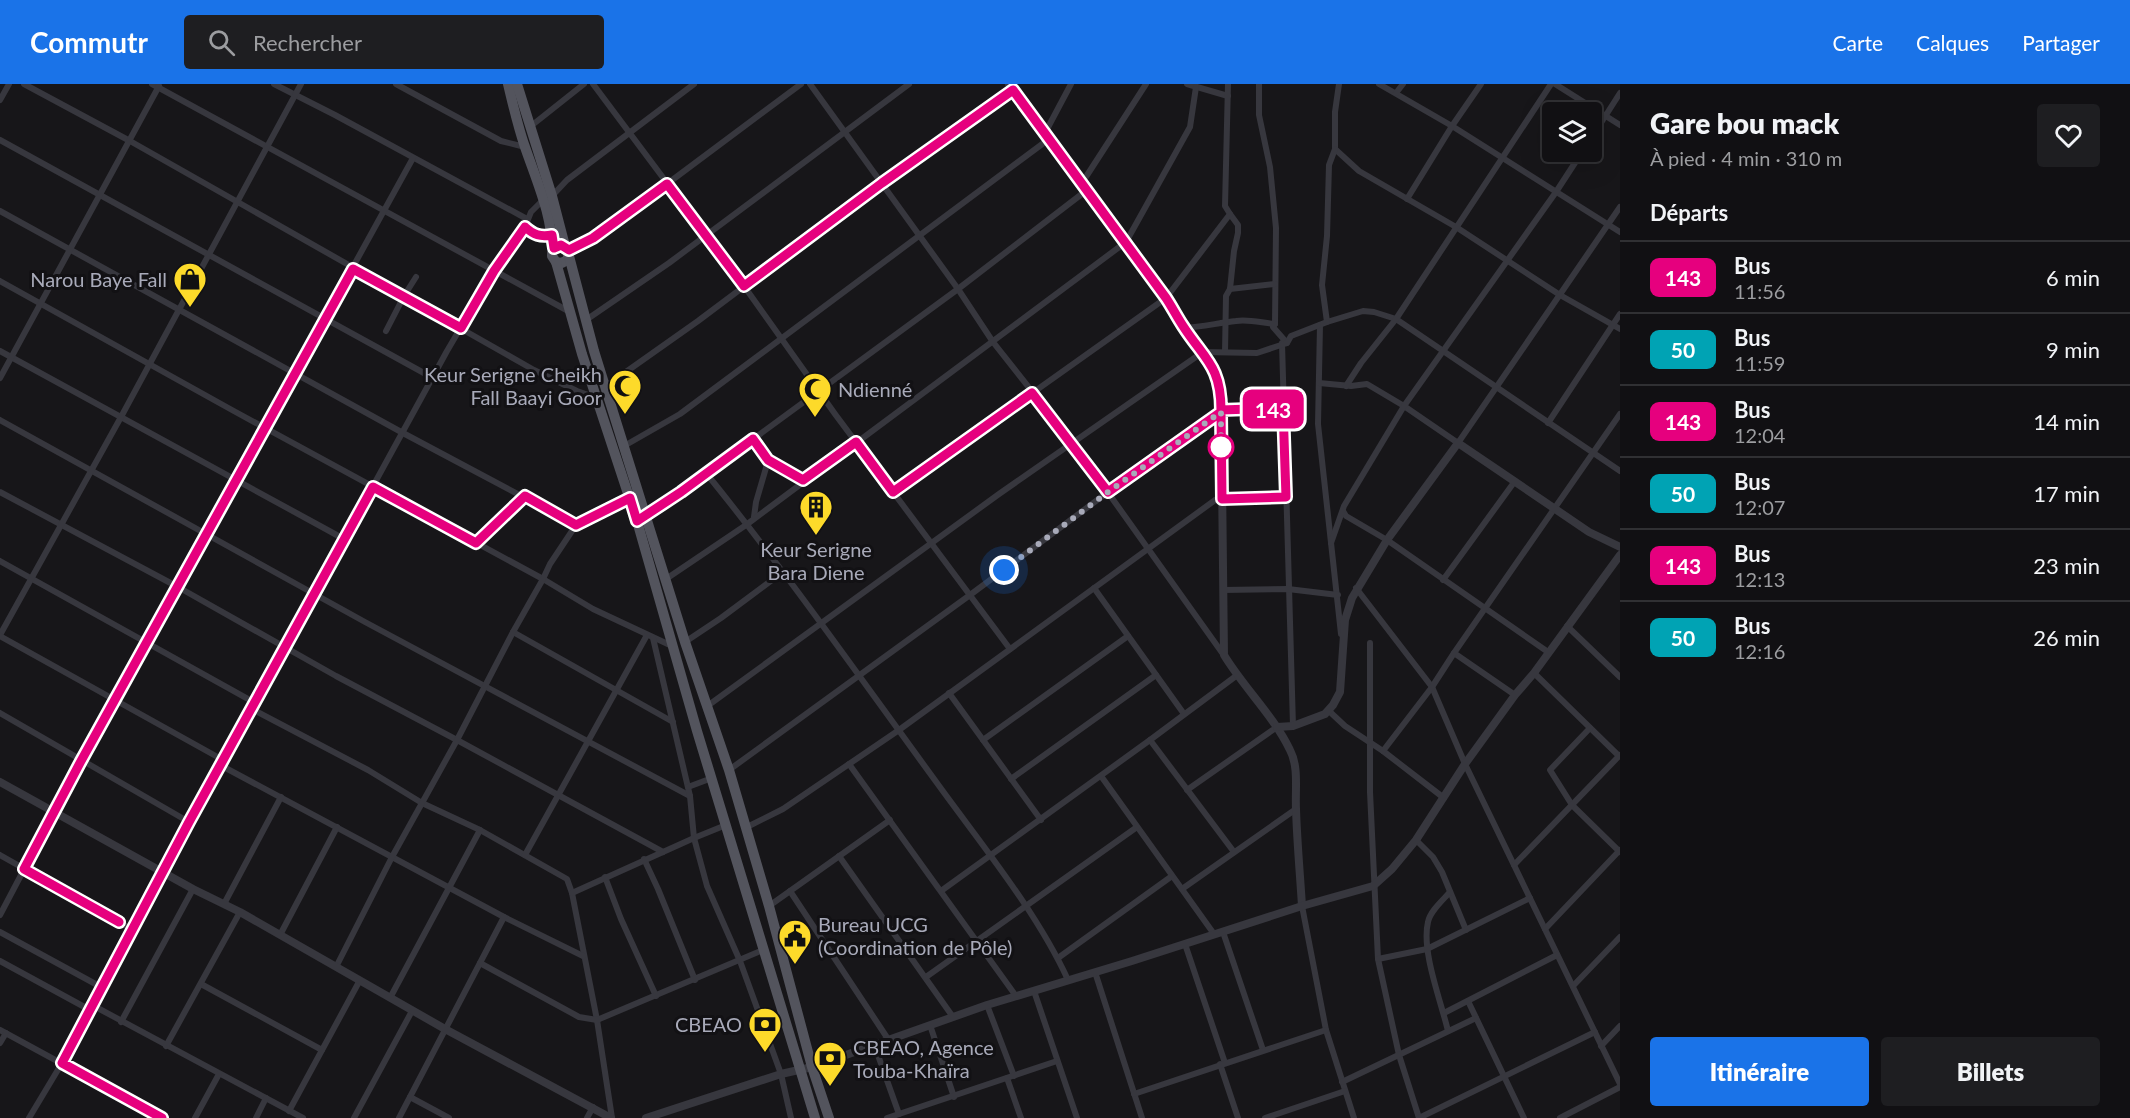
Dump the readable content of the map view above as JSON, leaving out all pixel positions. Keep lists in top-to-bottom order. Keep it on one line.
{"places":{"shop":["Narou Baye Fall"],"mosque":["Keur Serigne Cheikh Fall Baayi Goor","Ndienné"],"building":["Keur Serigne Bara Diene"],"public building":["Bureau UCG (Coordination de Pôle)"],"bank":["CBEAO","CBEAO, Agence Touba-Khaïra"]},"lines":["bus line 143"],"page":{"header":"Commutr","search":"Rechercher","nav":["Carte","Calques","Partager"],"on_map":"143","heading":[["Gare bou mack","À pied · 4 min · 310 m"],"Départs"],"list":[{"mark":"143","name":"Bus","note":"11:56","value":"6 min"},{"mark":"50","name":"Bus","note":"11:59","value":"9 min"},{"mark":"143","name":"Bus","note":"12:04","value":"14 min"},{"mark":"50","name":"Bus","note":"12:07","value":"17 min"},{"mark":"143","name":"Bus","note":"12:13","value":"23 min"},{"mark":"50","name":"Bus","note":"12:16","value":"26 min"}],"buttons":["Itinéraire","Billets"]}}
